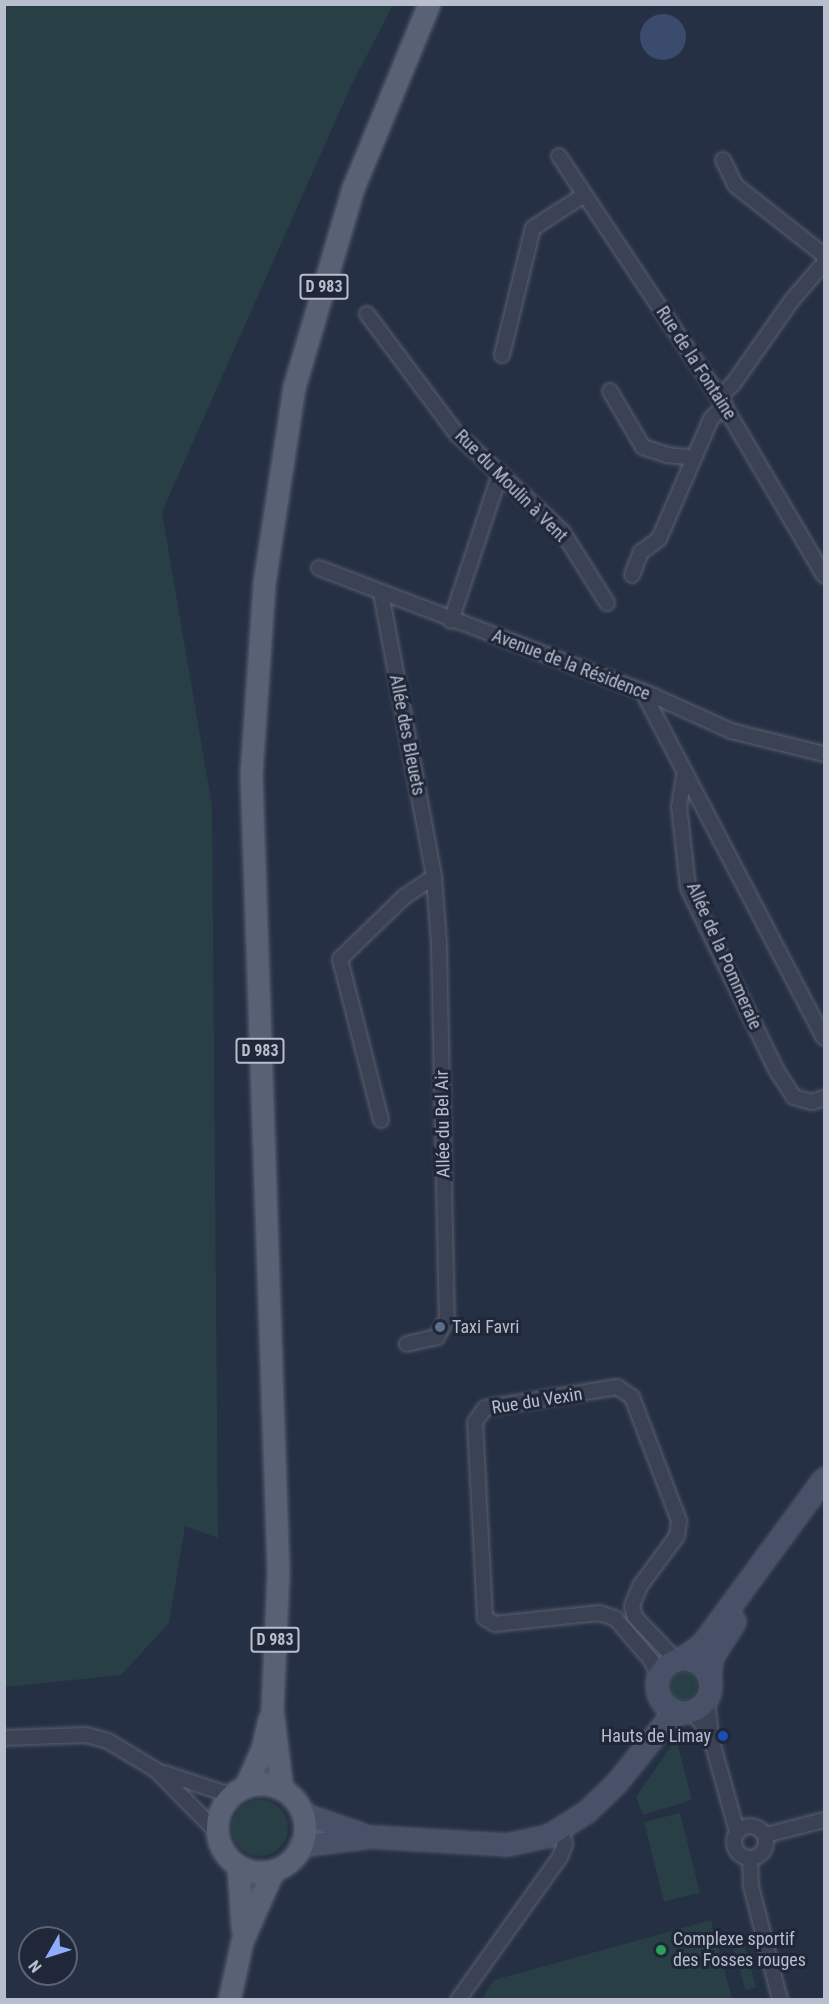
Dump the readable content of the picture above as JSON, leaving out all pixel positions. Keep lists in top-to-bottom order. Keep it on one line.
{"streets":{"main road":["D 983"],"street":["Rue de la Fontaine","Rue du Moulin à Vent","Avenue de la Résidence","Allée des Bleuets","Allée de la Pommeraie","Allée du Bel Air","Rue du Vexin"]},"crossings":[["Avenue de la Résidence","Allée des Bleuets"],["Allée des Bleuets","Allée du Bel Air"]],"places":["Taxi Favri","Hauts de Limay","Complexe sportif des Fosses rouges"],"north":"bottom left"}
